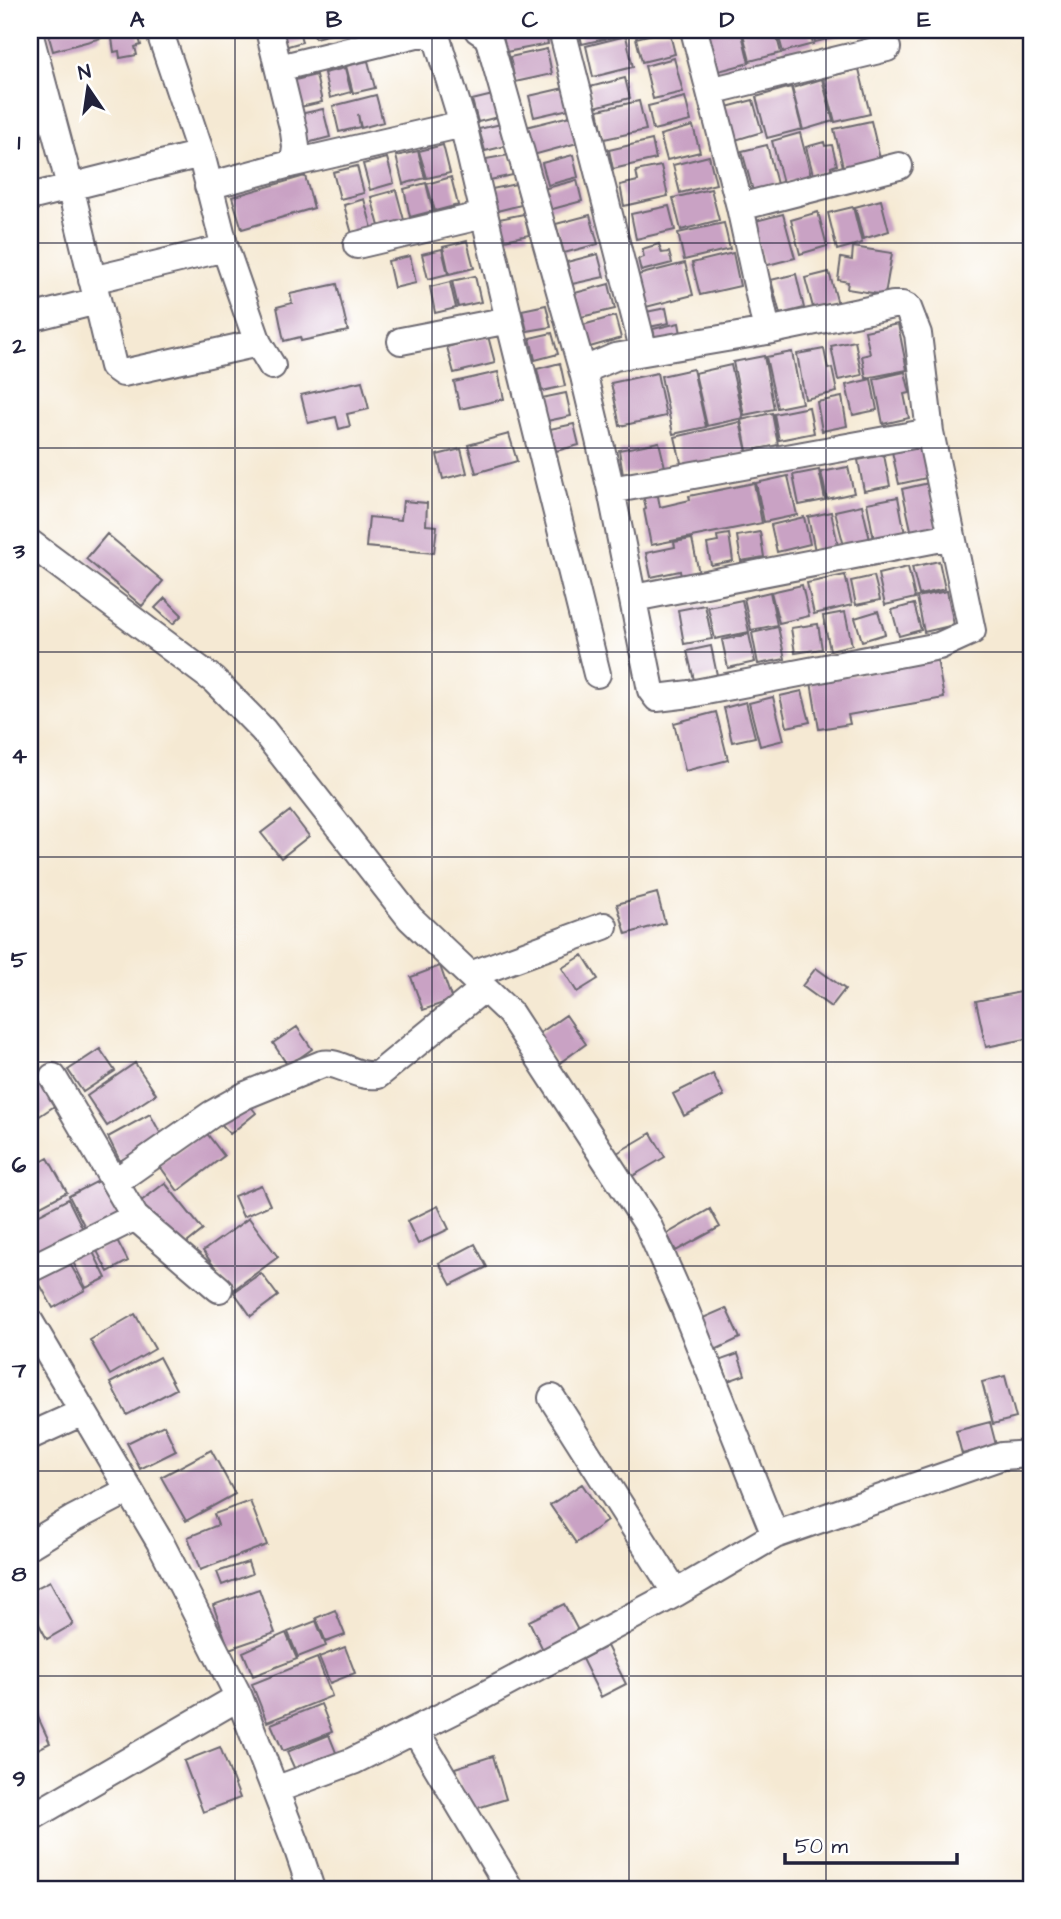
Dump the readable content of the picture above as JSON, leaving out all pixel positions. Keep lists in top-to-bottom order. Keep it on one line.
{"scale_bar":"50 m","north":"top","grid":{"columns":["A","B","C","D","E"],"rows":["1","2","3","4","5","6","7","8","9"]}}
